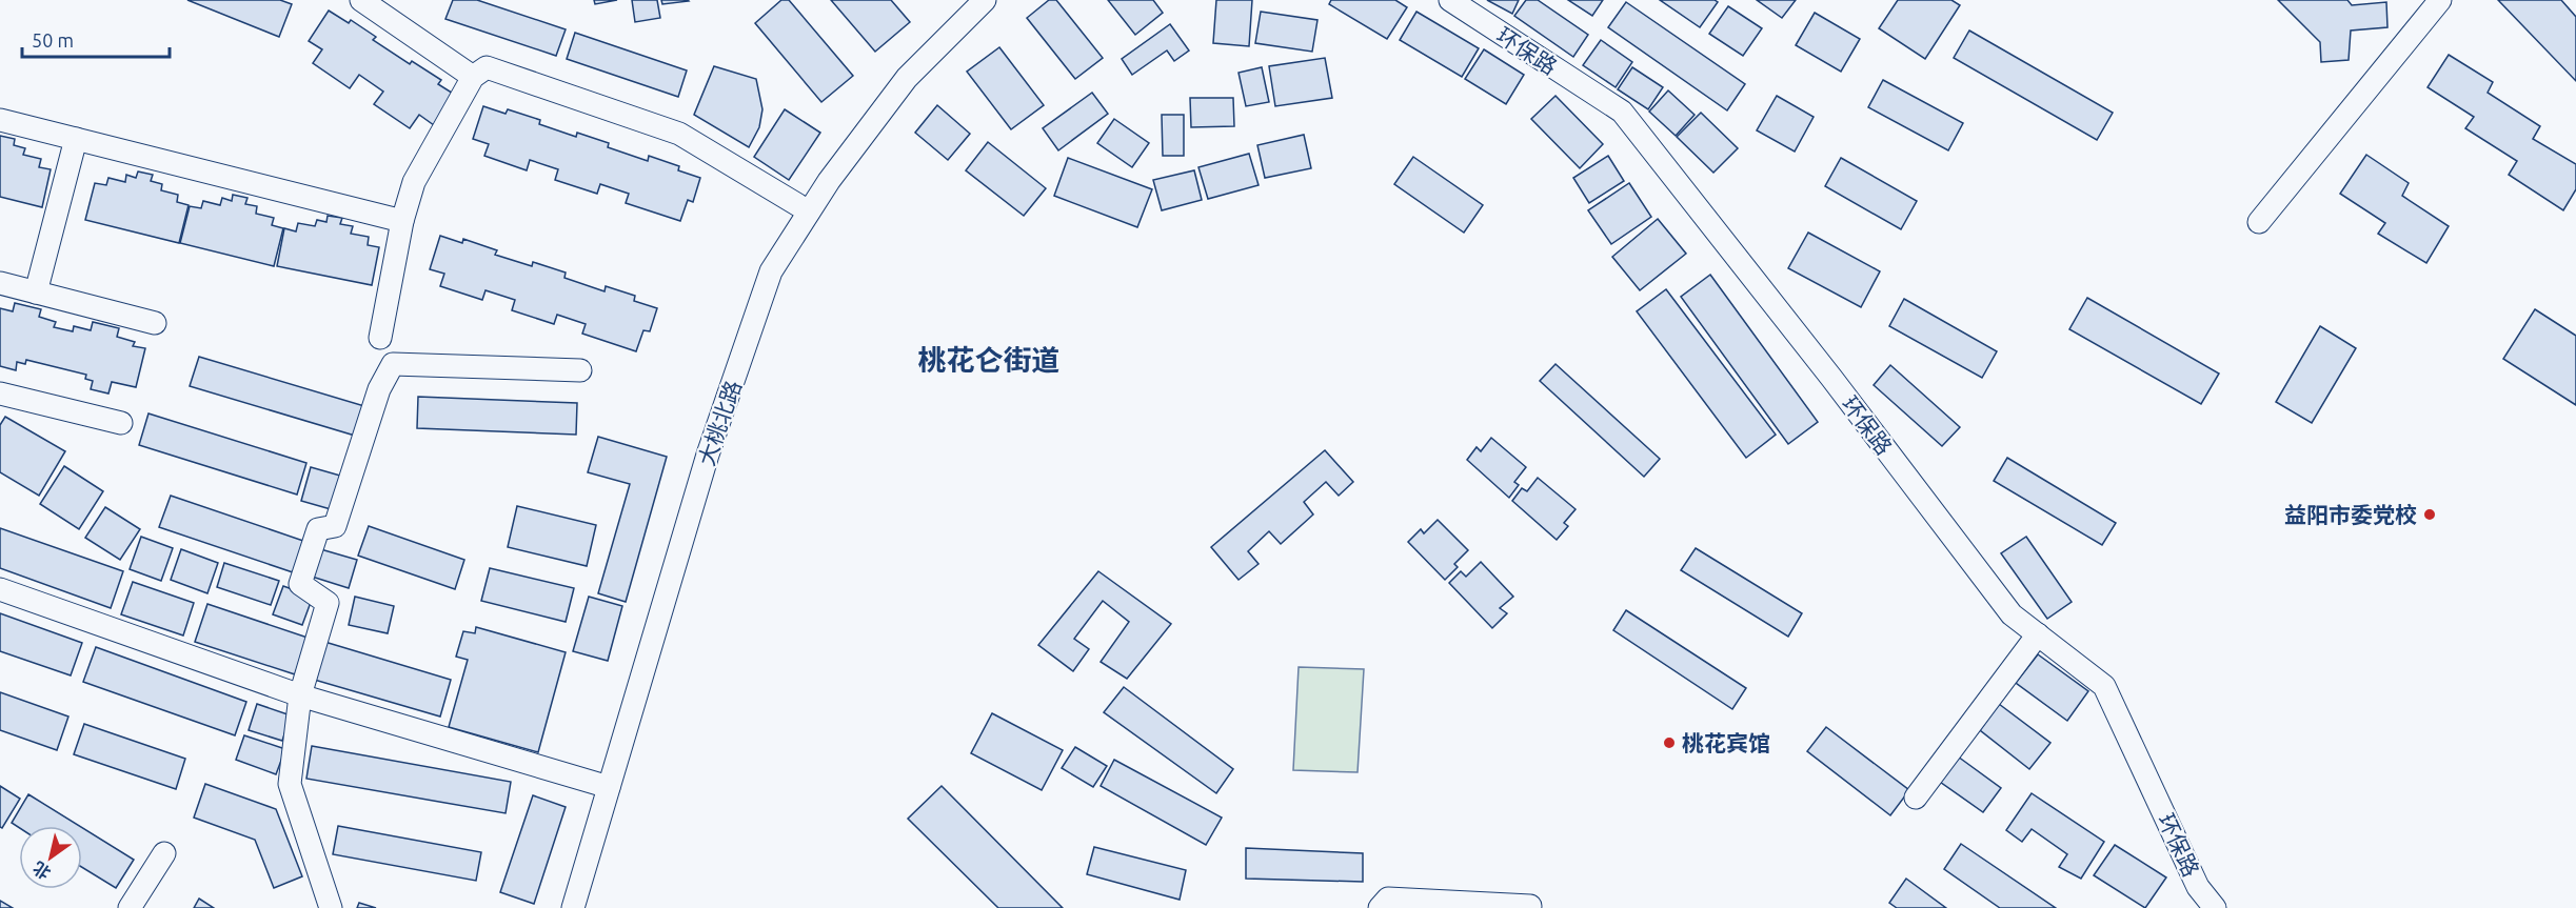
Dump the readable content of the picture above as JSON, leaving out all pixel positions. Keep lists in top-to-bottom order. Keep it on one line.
{"streets":{"street":["环保路","大桃北路"]},"districts":["桃花仑街道"],"places":["益阳市委党校","桃花宾馆"],"scale_bar":"50 m","north":"bottom left"}
